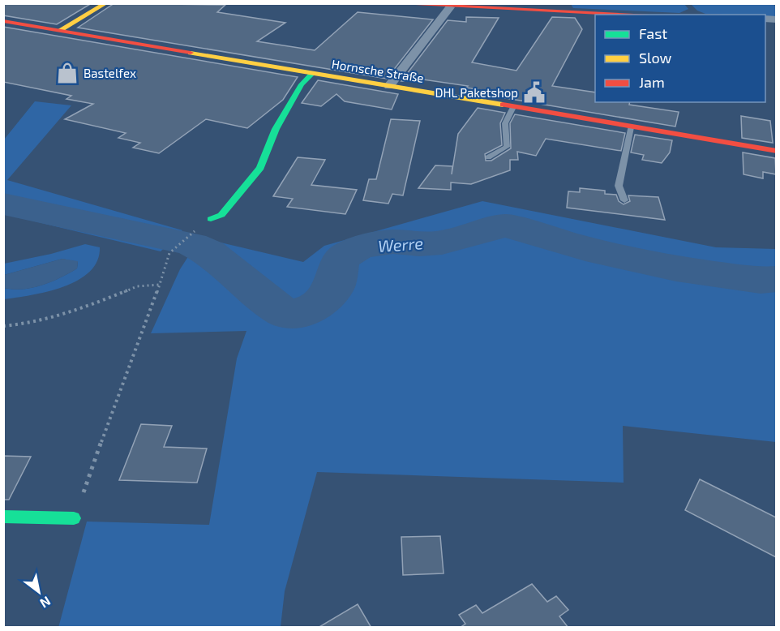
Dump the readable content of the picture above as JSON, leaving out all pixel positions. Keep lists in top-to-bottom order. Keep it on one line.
{"streets":{"main road":["Hornsche Straße"]},"water":["Werre"],"places":{"shop":["Bastelfex"],"public building":["DHL Paketshop"]},"legend":["Fast","Slow","Jam"],"north":"bottom right"}
